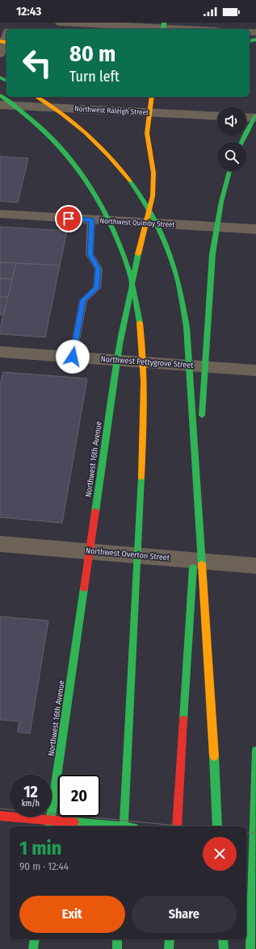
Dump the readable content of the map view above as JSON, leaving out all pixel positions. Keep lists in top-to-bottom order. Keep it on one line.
{"streets":{"main road":["Northwest 16th Avenue"],"street":["Northwest Raleigh Street","Northwest Quimby Street","Northwest Pettygrove Street","Northwest Overton Street"]},"crossings":[["Northwest Raleigh Street","Northwest 16th Avenue"],["Northwest Quimby Street","Northwest 16th Avenue"],["Northwest Pettygrove Street","Northwest 16th Avenue"],["Northwest 16th Avenue","Northwest Overton Street"]],"page":{"status":"12:43","turn":["80 m","Turn left"],"speed":"12 km/h","limit":"20","heading":["1 min","90 m · 12:44"],"buttons":["Exit","Share"]}}
